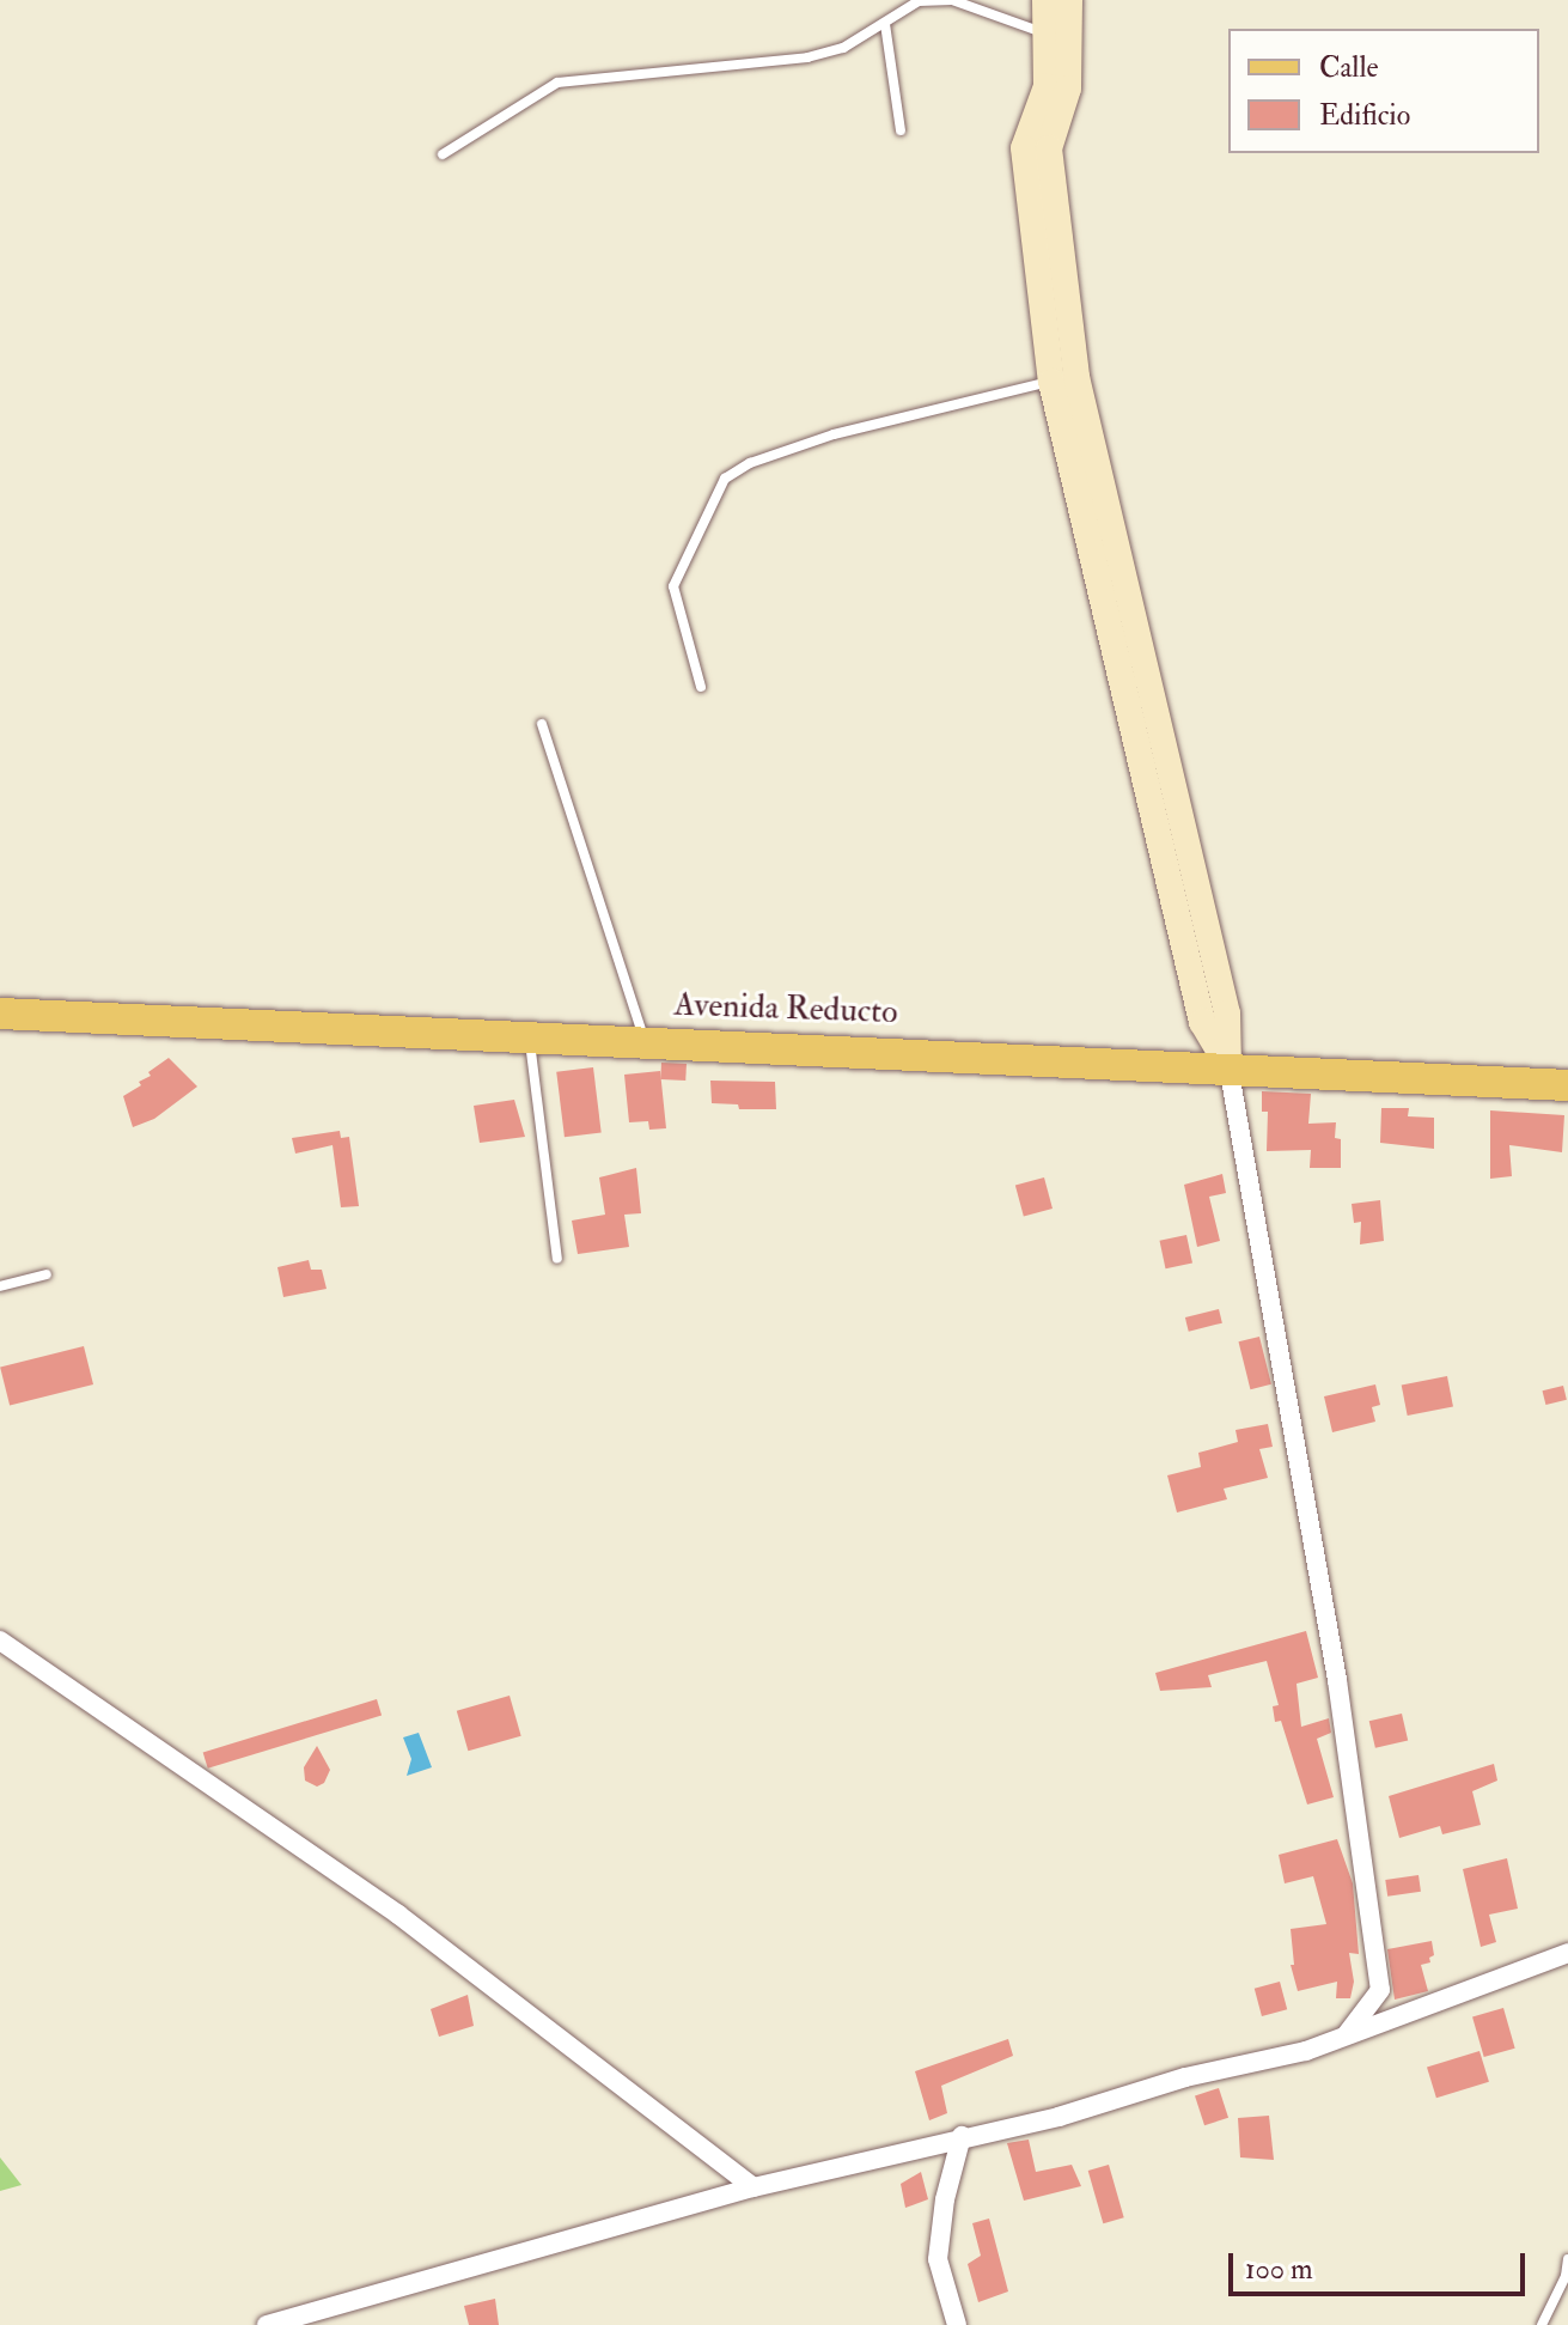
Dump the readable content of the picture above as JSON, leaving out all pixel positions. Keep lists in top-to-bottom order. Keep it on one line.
{"streets":{"main road":["Avenida Reducto"]},"legend":["Calle","Edificio"],"scale_bar":"100 m"}
